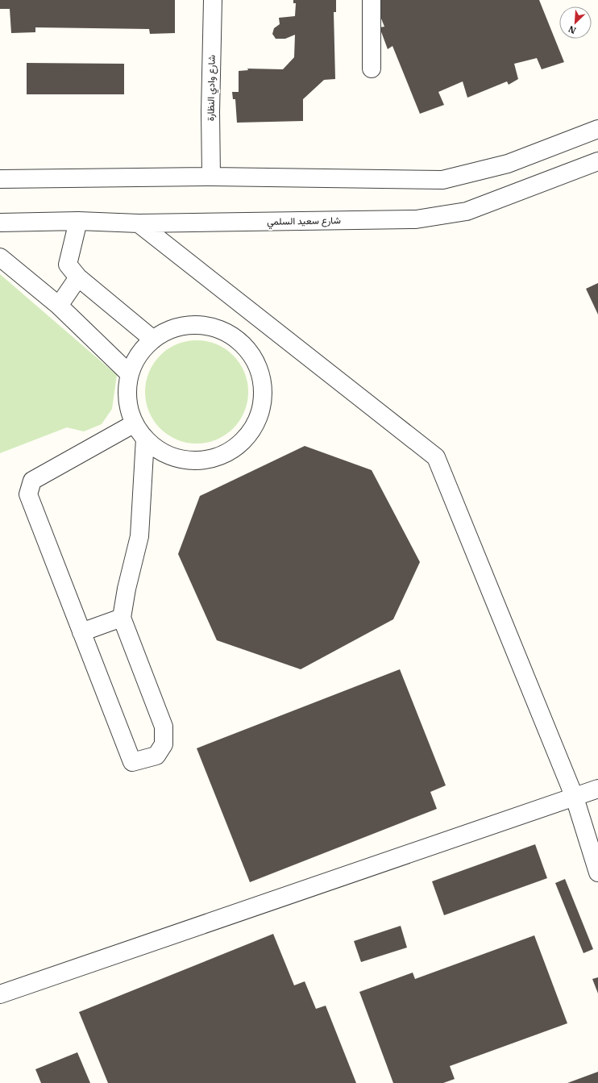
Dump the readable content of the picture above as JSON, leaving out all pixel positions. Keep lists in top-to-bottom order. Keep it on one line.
{"streets":{"street":["شارع وادي النظارة","شارع سعيد السلمي"]},"north":"bottom left"}
